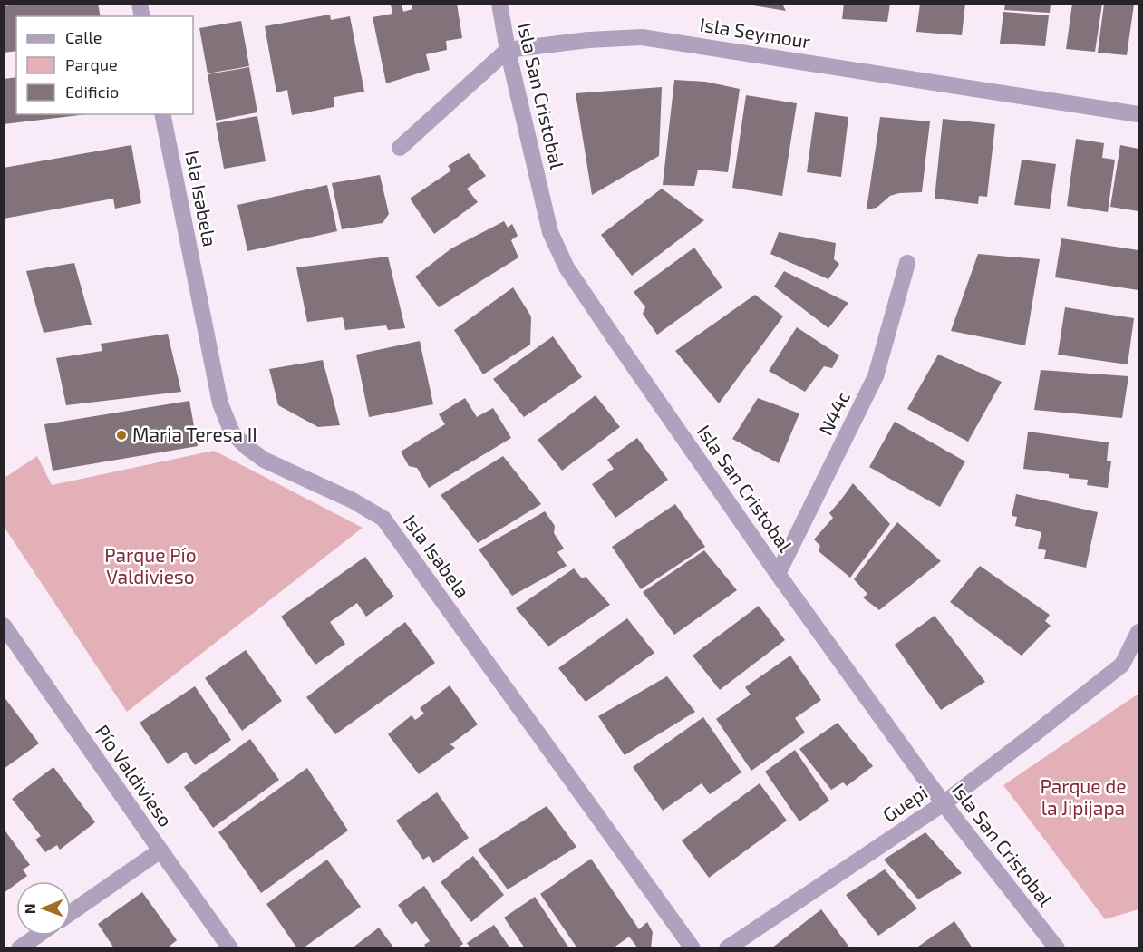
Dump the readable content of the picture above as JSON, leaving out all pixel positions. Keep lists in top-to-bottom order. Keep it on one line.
{"streets":{"street":["Isla Seymour","Isla San Cristobal","Isla Isabela","N44c","Pío Valdivieso","Guepi"]},"crossings":[["Isla Seymour","Isla San Cristobal"],["Isla San Cristobal","N44c"],["Isla San Cristobal","Guepi"]],"parks":["Parque Pío Valdivieso","Parque de la Jipijapa"],"places":["Maria Teresa II"],"legend":["Calle","Parque","Edificio"],"north":"left"}
